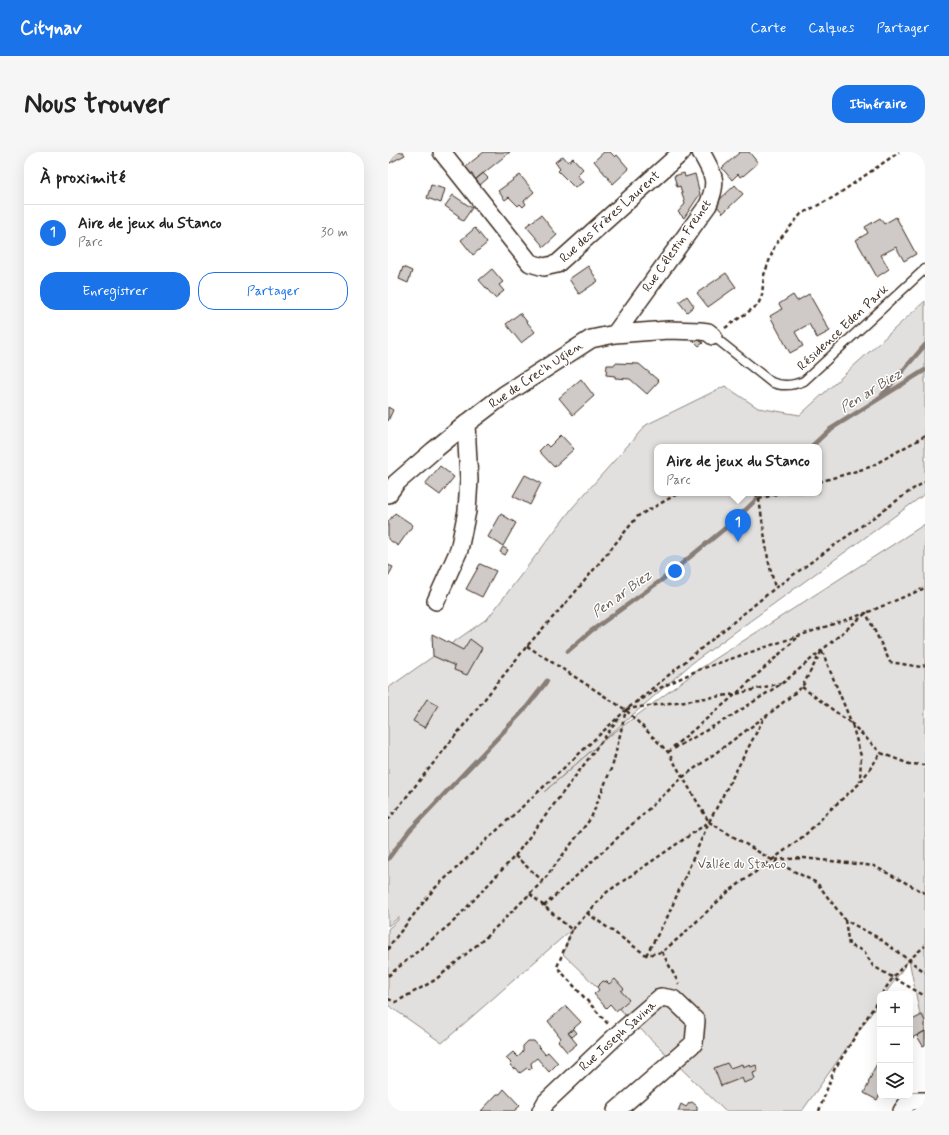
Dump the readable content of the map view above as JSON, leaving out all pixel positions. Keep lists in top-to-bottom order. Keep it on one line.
{"streets":{"street":["Rue des Frères Laurent","Rue Célestin Freinet","Rue de Crec'h Ugien","Rue Joseph Savina"],"lane":["Résidence Eden Park"]},"crossings":[["Rue Célestin Freinet","Rue de Crec'h Ugien"],["Résidence Eden Park","Rue de Crec'h Ugien"]],"water":["Pen ar Biez"],"parks":["Vallée du Stanco"],"page":{"header":"Citynav","nav":["Carte","Calques","Partager"],"buttons":["Itinéraire",["Enregistrer","Partager"]],"title":"Nous trouver","heading":"À proximité","list":[{"mark":"1","name":"Aire de jeux du Stanco","note":"Parc","value":"30 m"}],"popup":["Aire de jeux du Stanco","Parc"],"pins":"1","map_buttons":["+","−"]}}
